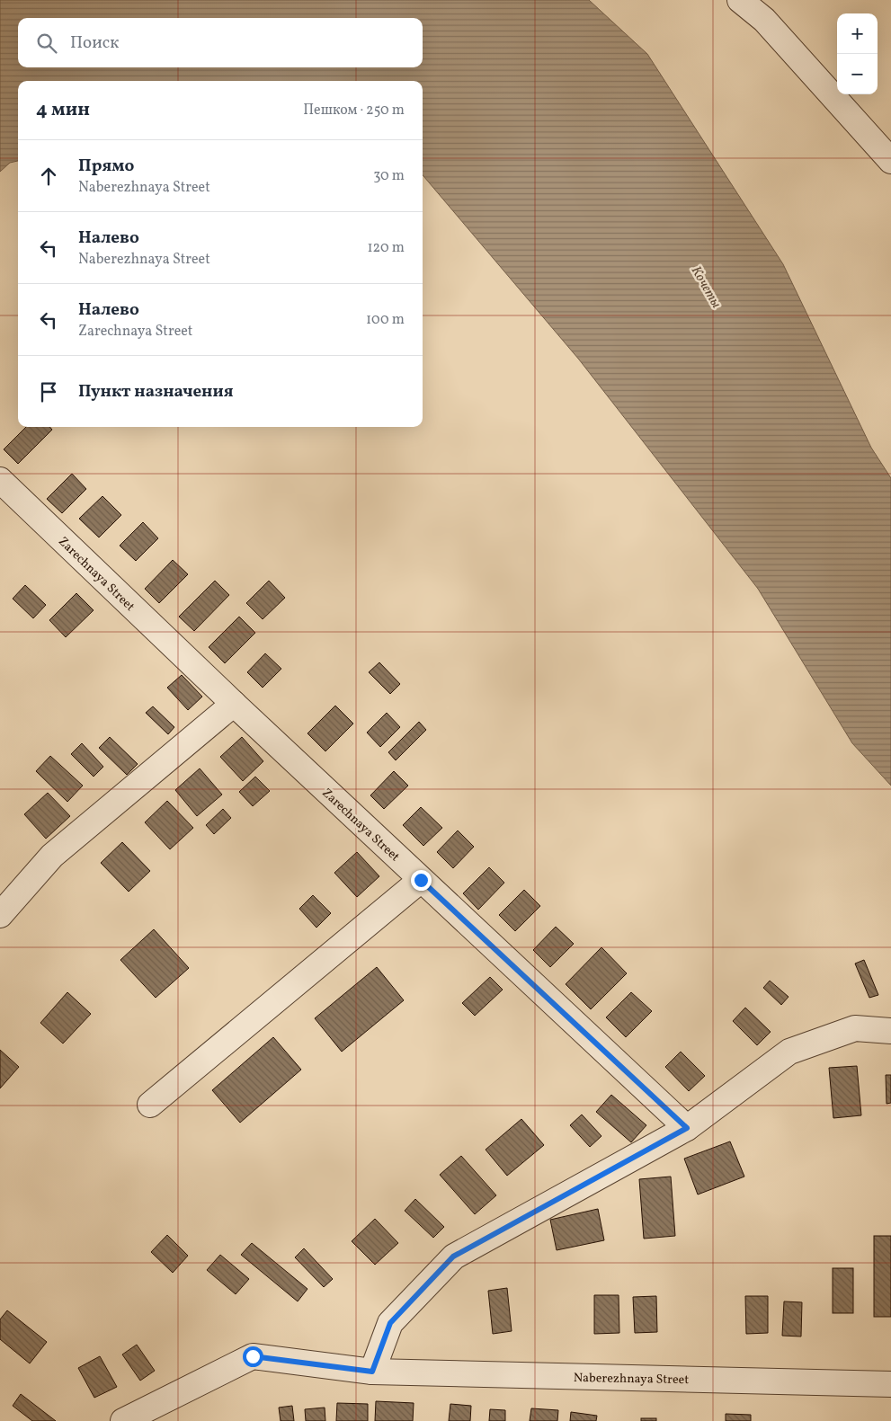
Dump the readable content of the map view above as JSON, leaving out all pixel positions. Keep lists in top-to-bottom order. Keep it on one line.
{"streets":{"street":["Zarechnaya Street","Naberezhnaya Street"]},"water":["Кочеты"],"page":{"map_buttons":["+","−"],"search":"Поиск","heading":["4 мин","Пешком · 250 m"],"list":[["Прямо","Naberezhnaya Street","30 m"],["Налево","Naberezhnaya Street","120 m"],["Налево","Zarechnaya Street","100 m"],"Пункт назначения"]}}
